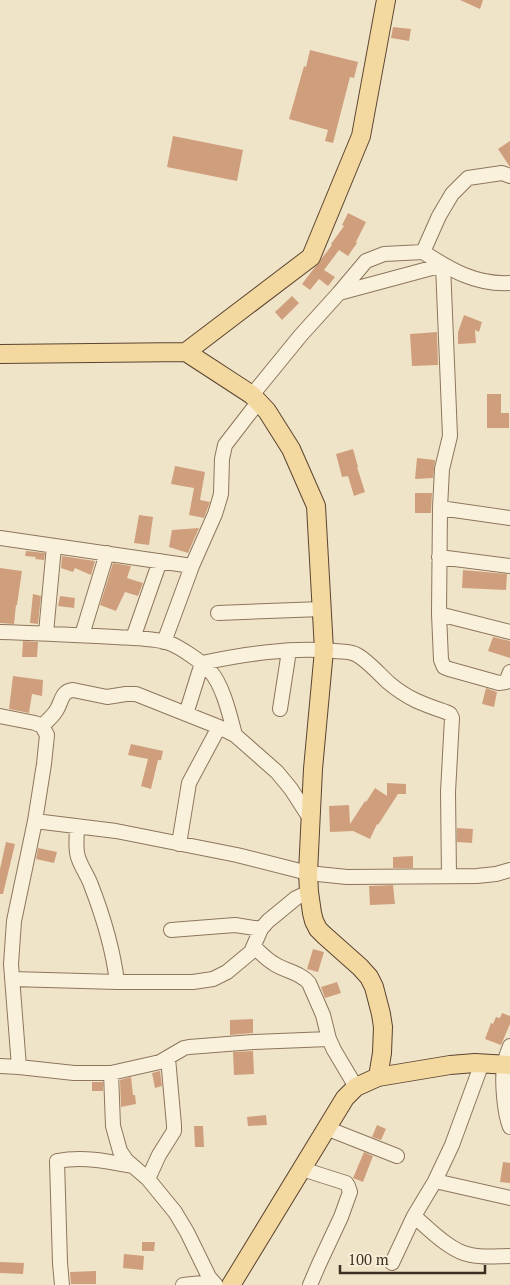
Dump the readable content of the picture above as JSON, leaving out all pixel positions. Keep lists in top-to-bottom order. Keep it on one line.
{"scale_bar":"100 m"}
